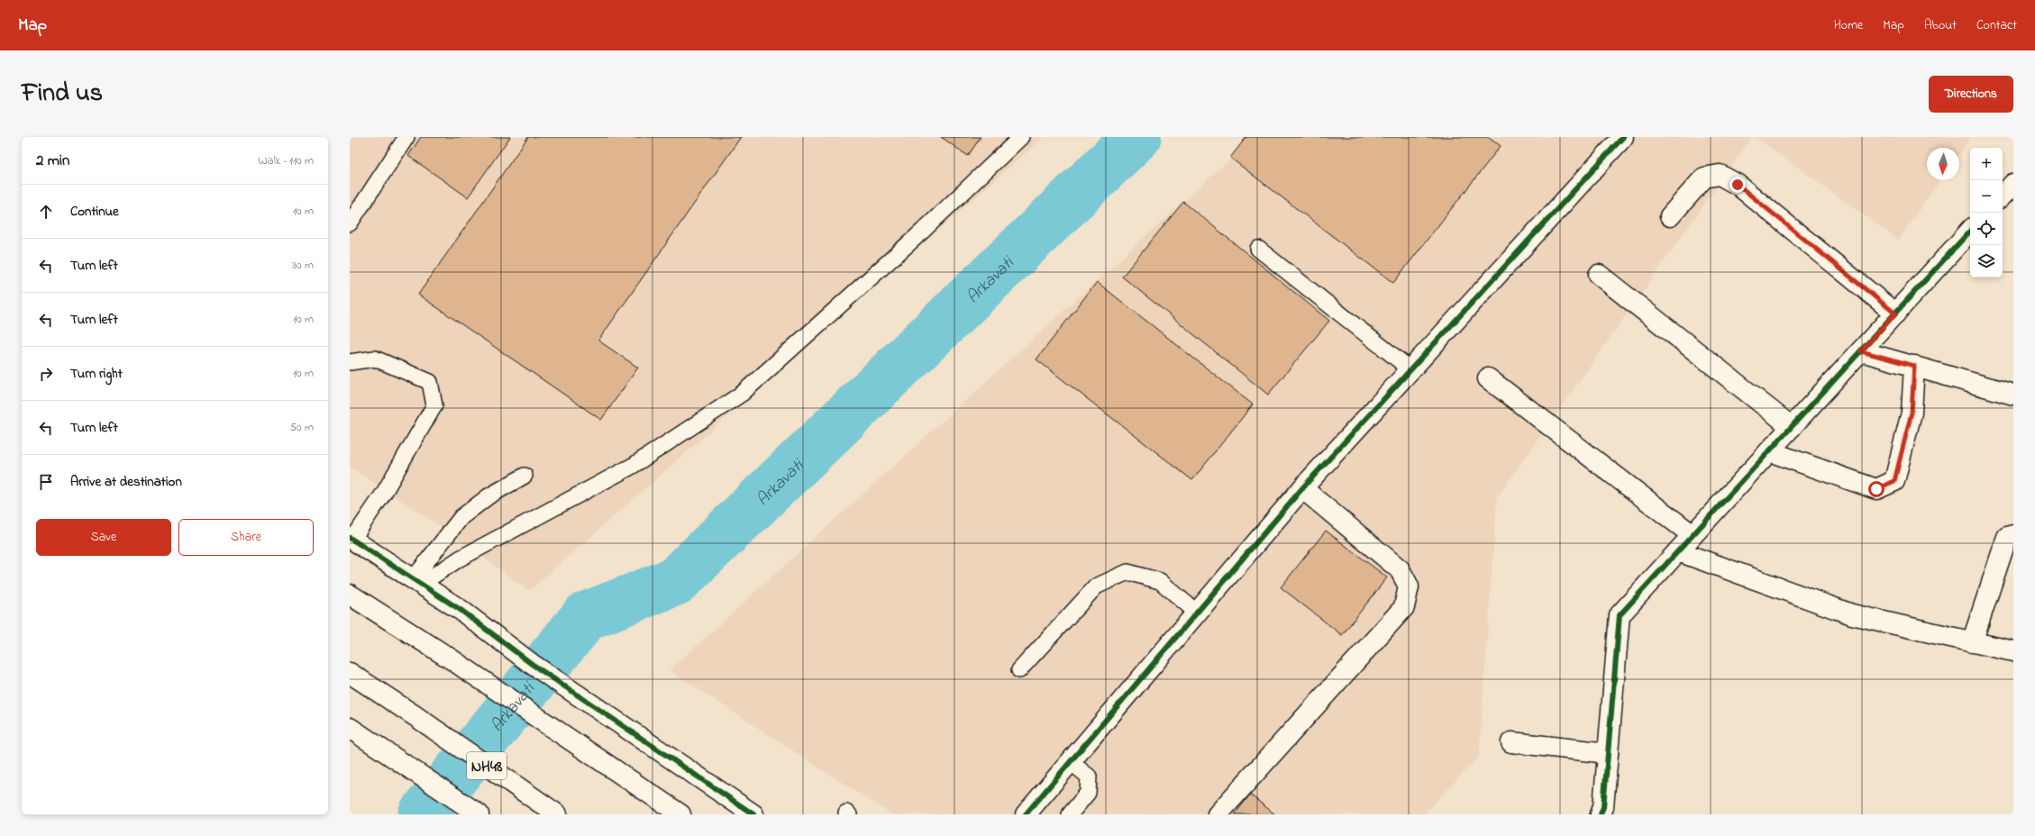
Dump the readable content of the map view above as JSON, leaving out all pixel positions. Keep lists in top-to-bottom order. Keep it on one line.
{"streets":{"main road":["NH48"]},"water":["Arkavati"],"north":"bottom","page":{"header":"Map","nav":["Home","Map","About","Contact"],"title":"Find us","buttons":["Directions",["Save","Share"]],"heading":["2 min","Walk · 110 m"],"map_buttons":["+","−"],"list":[["Continue","10 m"],["Turn left","30 m"],["Turn left","10 m"],["Turn right","10 m"],["Turn left","50 m"],"Arrive at destination"]}}
